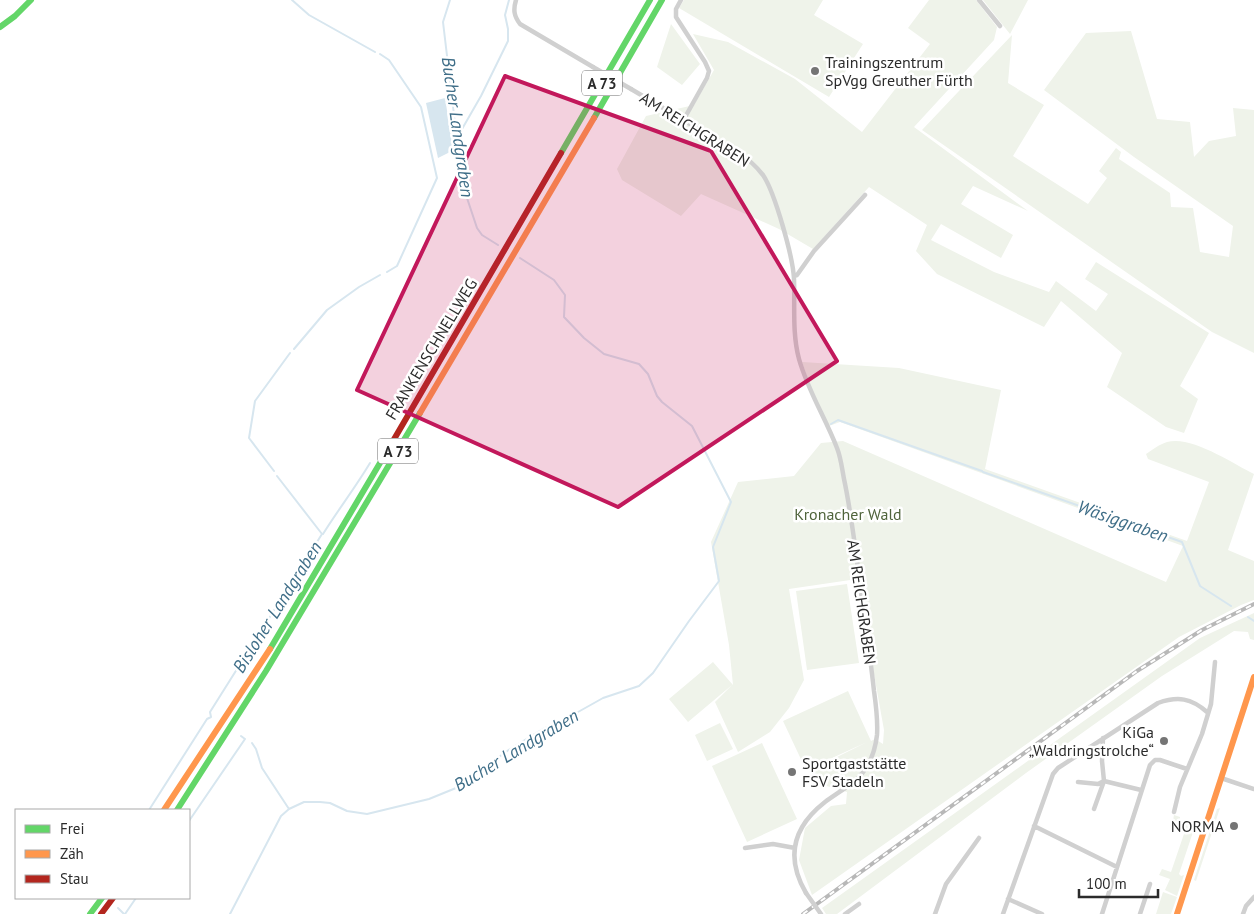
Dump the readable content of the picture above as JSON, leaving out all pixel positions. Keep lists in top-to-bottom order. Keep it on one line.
{"streets":{"main road":["A 73","FRANKENSCHNELLWEG"],"street":["AM REICHGRABEN"]},"water":["Bucher Landgraben","Wäsiggraben","Bisloher Landgraben"],"parks":["Kronacher Wald"],"places":["Trainingszentrum SpVgg Greuther Fürth","KiGa „Waldringstrolche“","Sportgaststätte FSV Stadeln","NORMA"],"legend":["Frei","Zäh","Stau"],"scale_bar":"100 m"}
